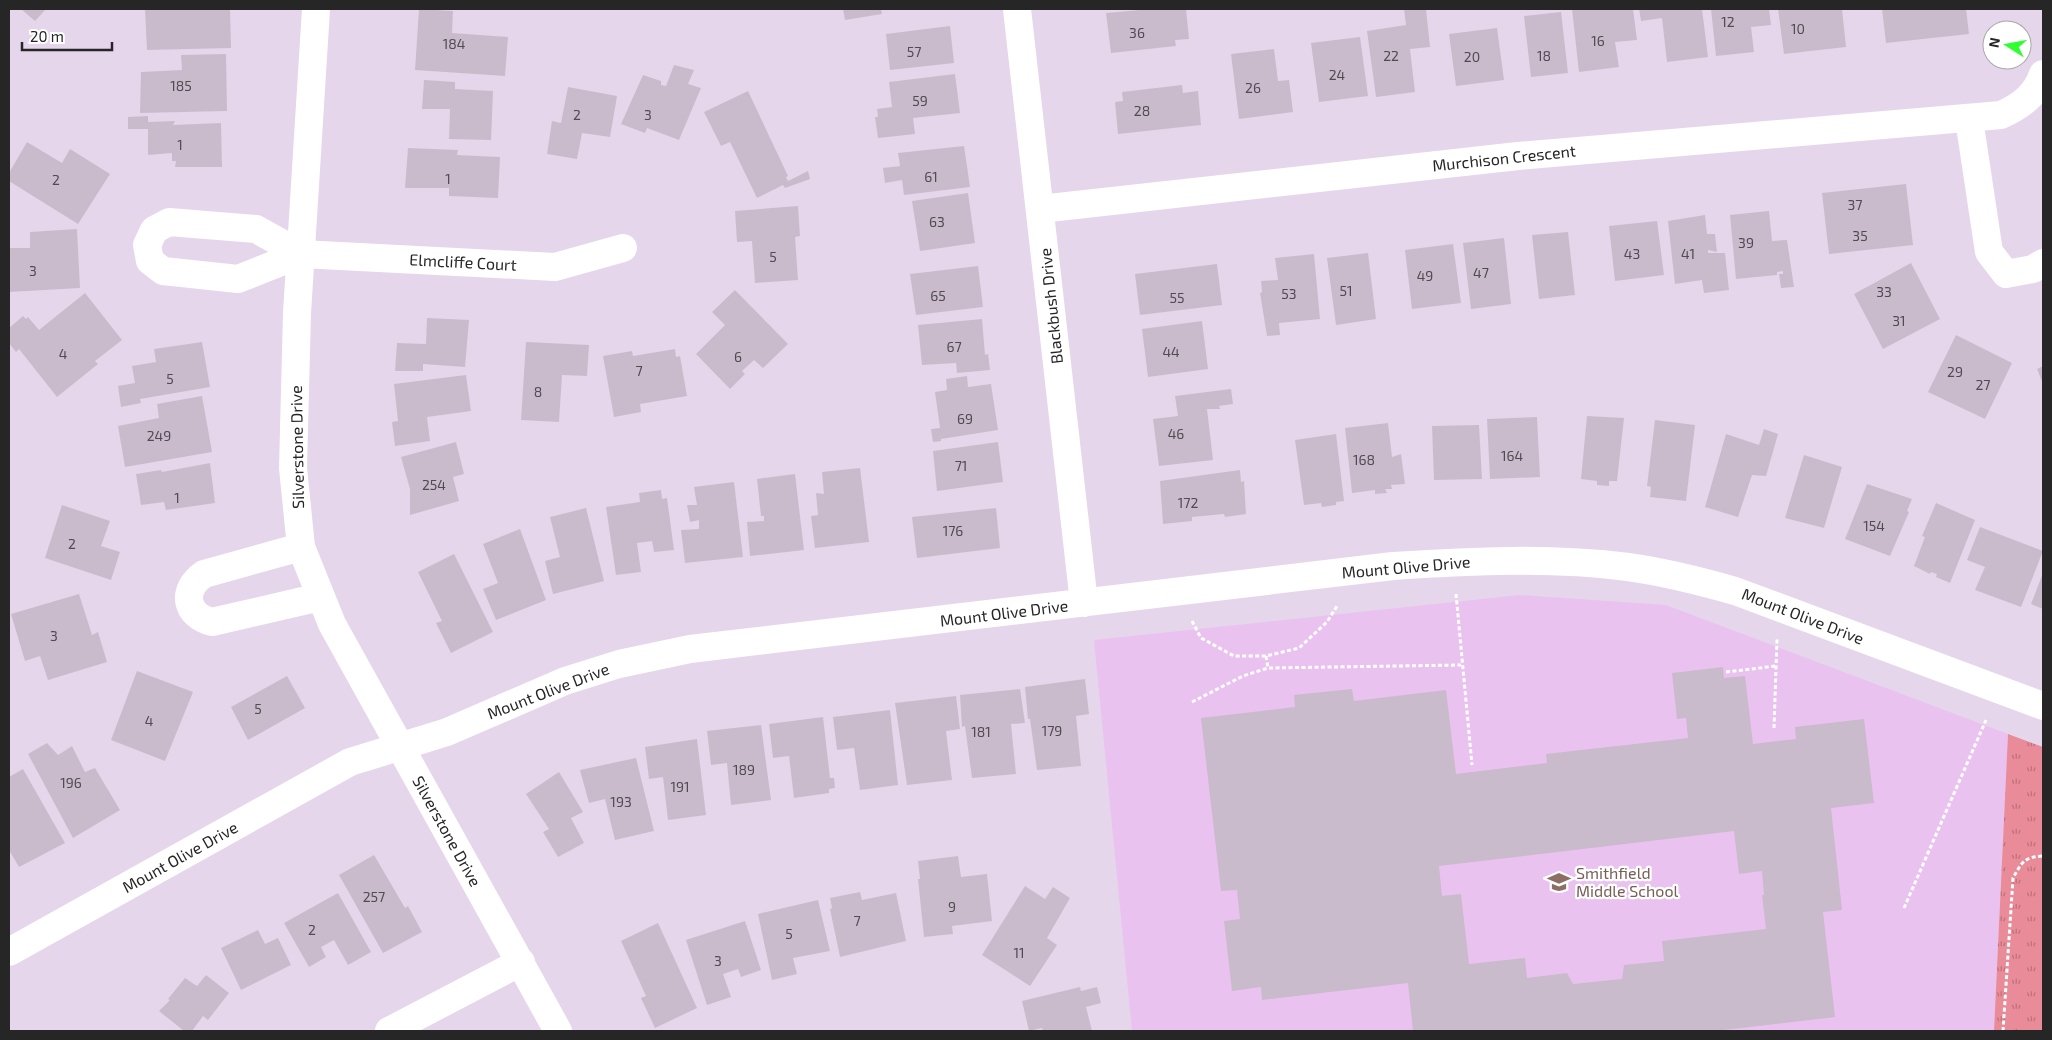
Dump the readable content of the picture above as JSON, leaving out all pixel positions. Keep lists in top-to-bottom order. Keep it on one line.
{"streets":{"street":["Murchison Crescent","Elmcliffe Court","Blackbush Drive","Silverstone Drive","Mount Olive Drive"]},"crossings":[["Murchison Crescent","Blackbush Drive"],["Elmcliffe Court","Silverstone Drive"],["Blackbush Drive","Mount Olive Drive"],["Silverstone Drive","Mount Olive Drive"]],"places":{"school or university":["Smithfield Middle School"]},"house_numbers":["12","10","36","16","184","57","22","18","20","24","185","26","59","28","2","3","1","61","1","2","37","63","35","39","43","41","5","3","47","49","51","33","53","65","55","31","67","44","4","6","7","29","5","27","8","69","46","249","164","168","71","254","1","172","154","176","2","3","5","4","179","181","189","196","191","193","257","9","7","2","5","11","3"],"scale_bar":"20 m","north":"left"}
